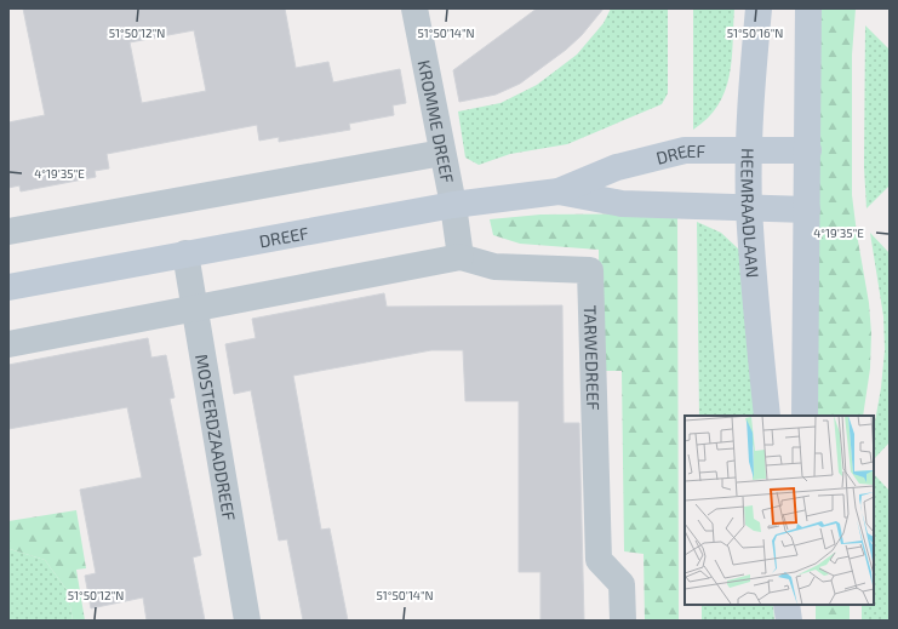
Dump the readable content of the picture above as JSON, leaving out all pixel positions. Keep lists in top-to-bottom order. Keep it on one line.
{"streets":{"street":["KROMME DREEF","DREEF","HEEMRAADLAAN","TARWEDREEF","MOSTERDZAADDREEF"]},"crossings":[["KROMME DREEF","DREEF"],["DREEF","HEEMRAADLAAN"],["DREEF","MOSTERDZAADDREEF"]],"coordinates":["51°50'12\"N","51°50'14\"N","51°50'16\"N","4°19'35\"E"]}
